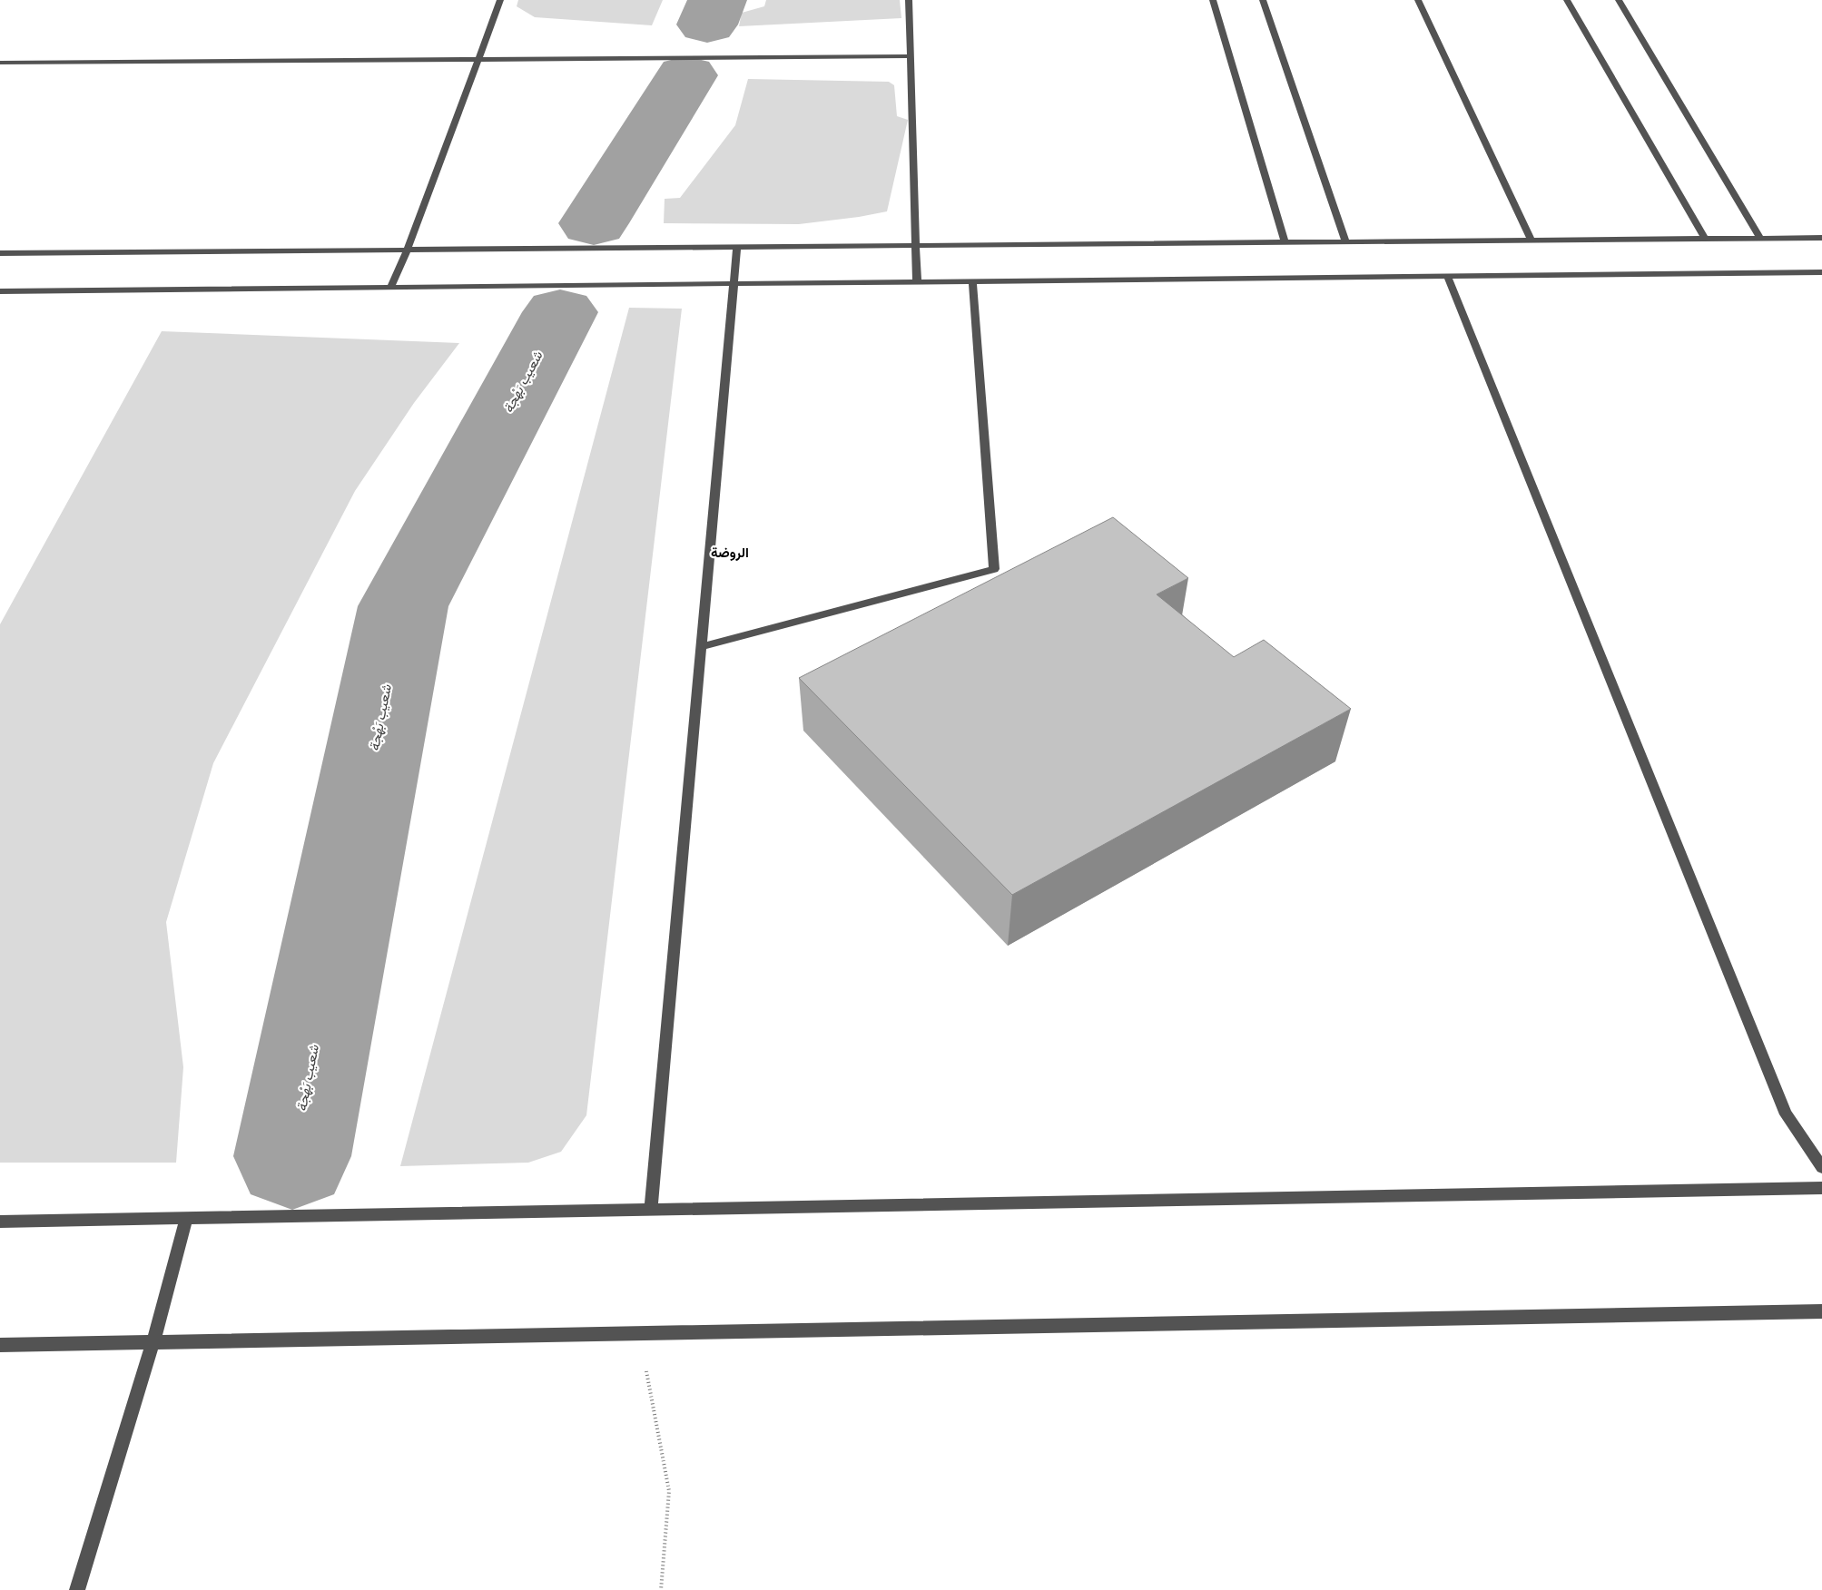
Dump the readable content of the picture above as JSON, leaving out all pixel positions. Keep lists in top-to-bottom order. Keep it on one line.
{"districts":["الروضة"],"water":["شعيب بَهْجة"]}
